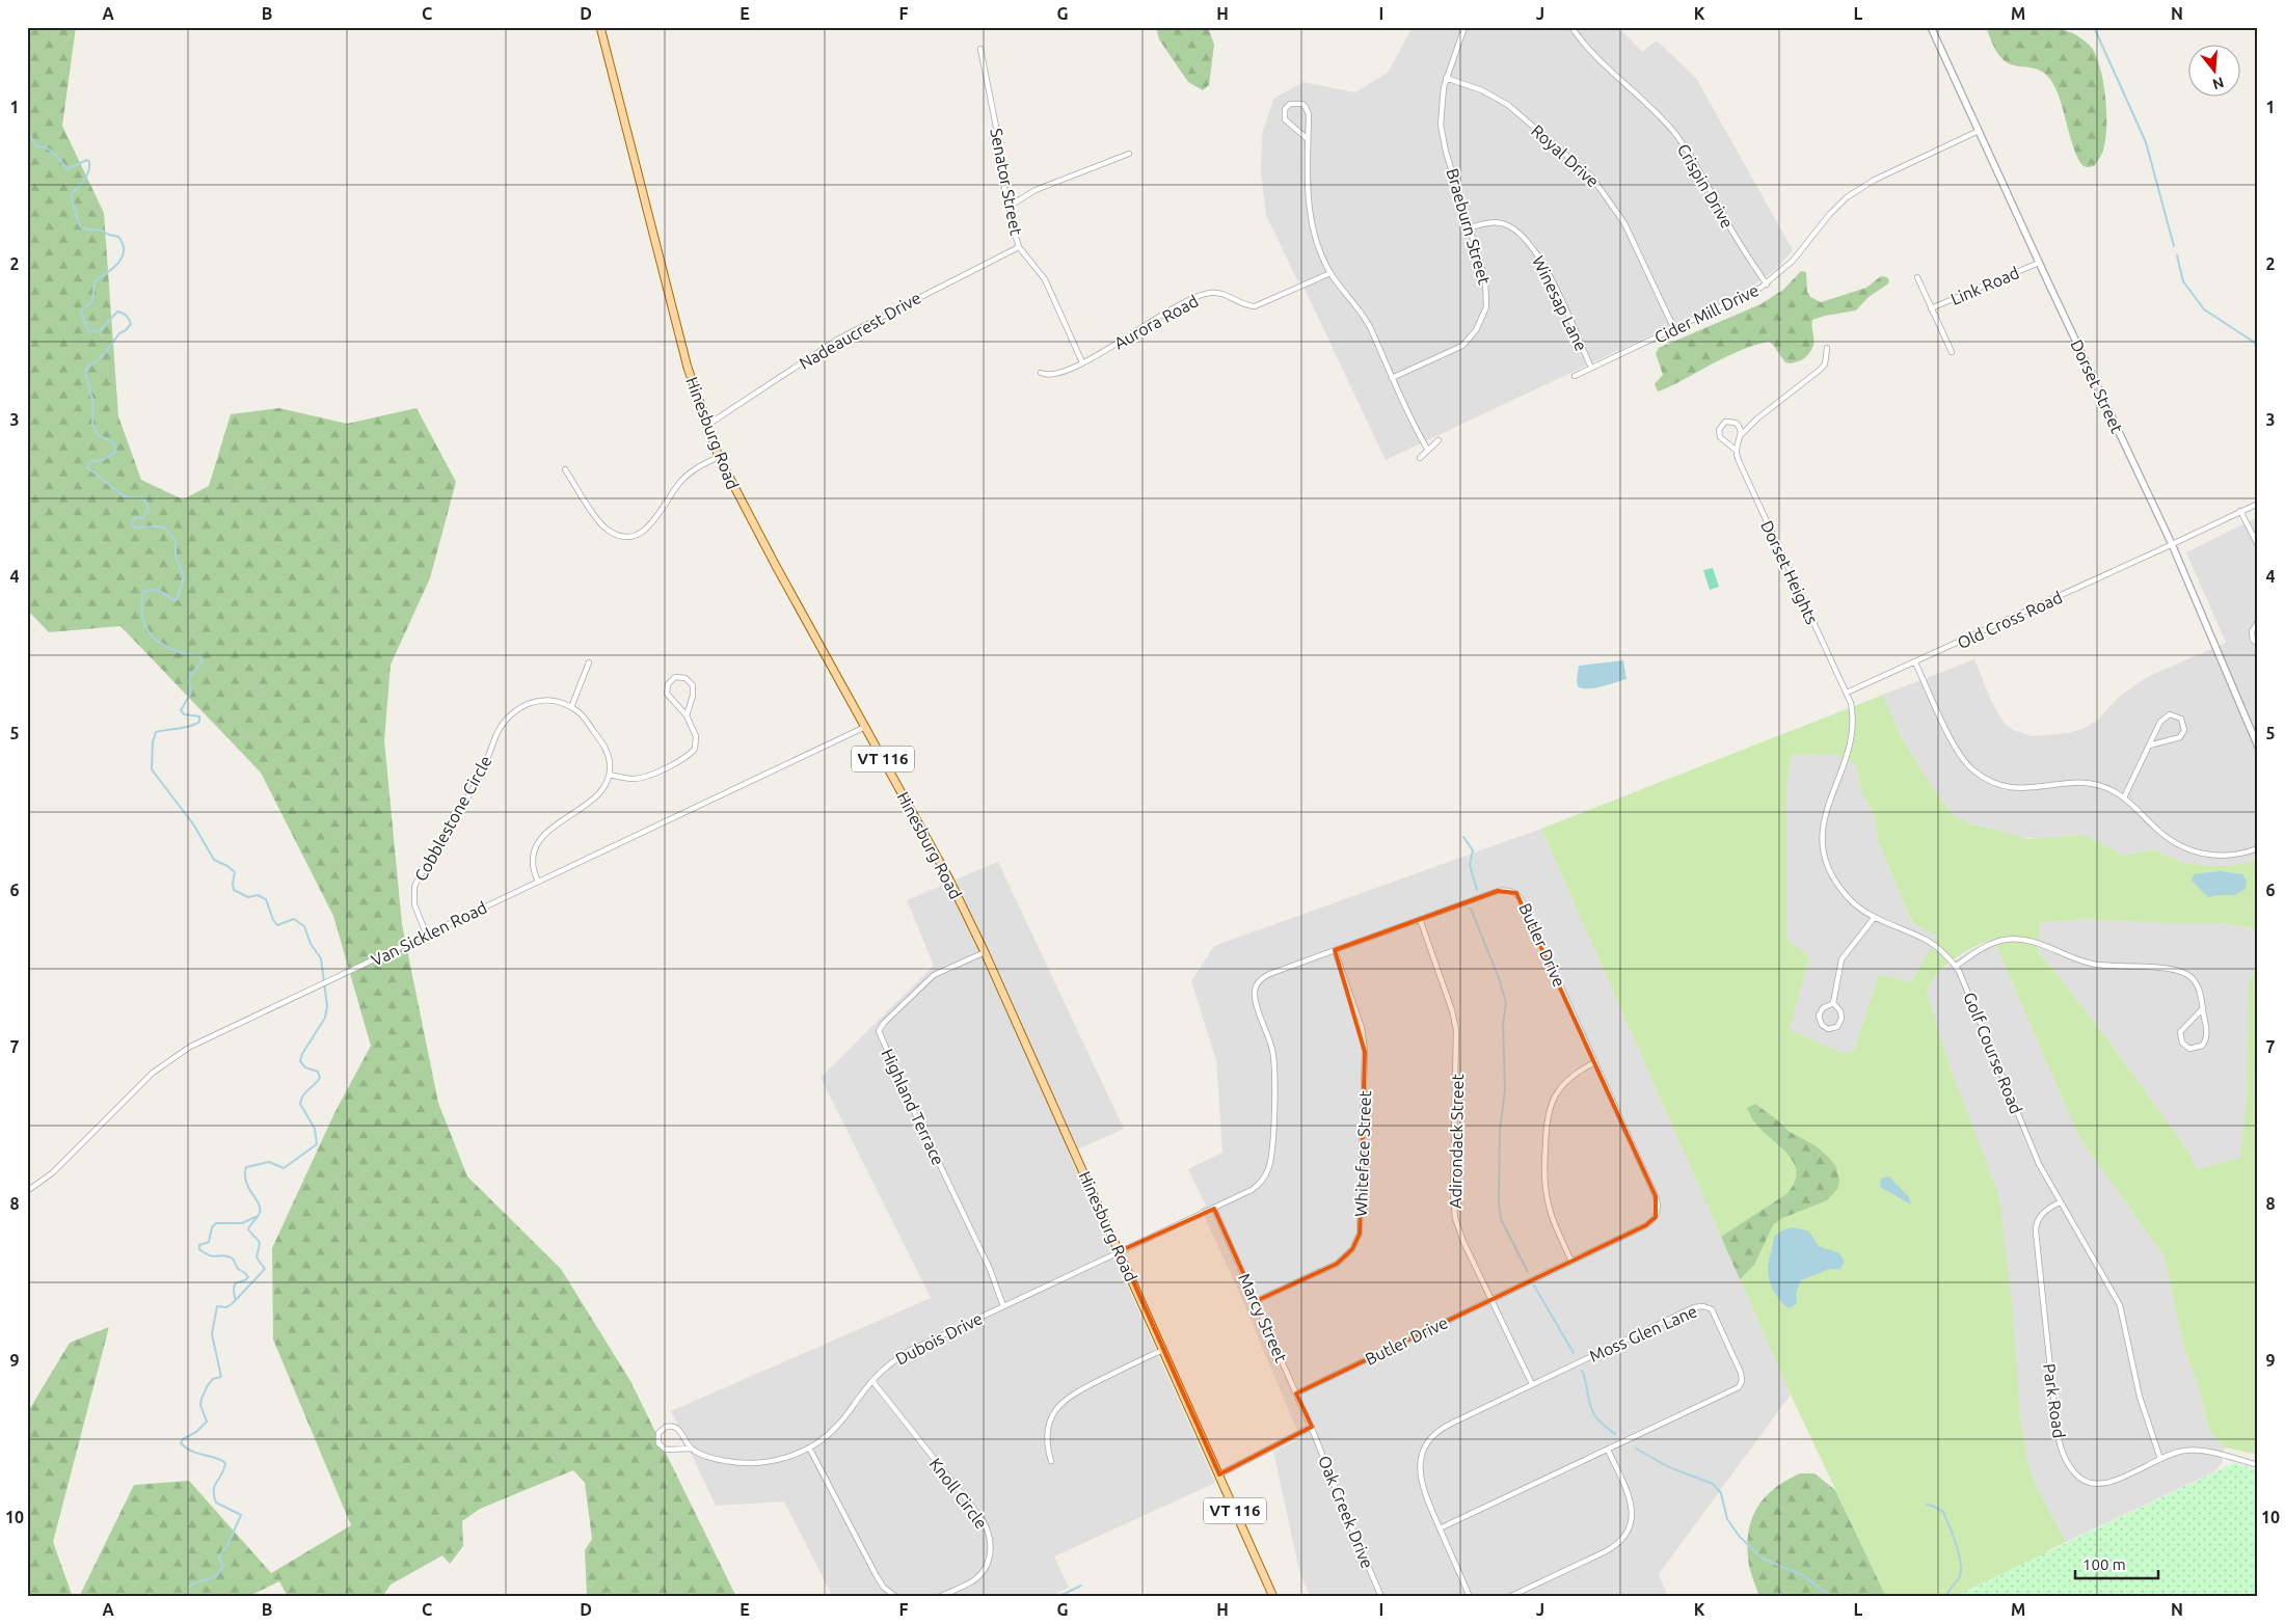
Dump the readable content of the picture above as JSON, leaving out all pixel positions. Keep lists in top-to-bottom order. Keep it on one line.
{"streets":{"main road":["Hinesburg Road","VT 116"],"street":["Royal Drive","Senator Street","Crispin Drive","Braeburn Street","Link Road","Winesap Lane","Cider Mill Drive","Aurora Road","Nadeaucrest Drive","Dorset Street","Dorset Heights","Old Cross Road","Cobblestone Circle","Van Sicklen Road","Butler Drive","Golf Course Road","Highland Terrace","Adirondack Street","Whiteface Street","Marcy Street","Moss Glen Lane","Dubois Drive","Park Road","Knoll Circle","Oak Creek Drive"]},"crossings":[["Royal Drive","Braeburn Street"],["Royal Drive","Cider Mill Drive"],["Senator Street","Aurora Road"],["Senator Street","Nadeaucrest Drive"],["Crispin Drive","Cider Mill Drive"],["Braeburn Street","Winesap Lane"],["Link Road","Dorset Street"],["Winesap Lane","Cider Mill Drive"],["Cider Mill Drive","Dorset Street"],["Nadeaucrest Drive","Hinesburg Road"],["Dorset Street","Old Cross Road"],["Hinesburg Road","Van Sicklen Road"],["Hinesburg Road","Butler Drive"],["Hinesburg Road","Highland Terrace"],["Hinesburg Road","Dubois Drive"],["Dorset Heights","Old Cross Road"],["Dorset Heights","Golf Course Road"],["Old Cross Road","Golf Course Road"],["Cobblestone Circle","Van Sicklen Road"],["Butler Drive","Adirondack Street"],["Butler Drive","Whiteface Street"],["Butler Drive","Marcy Street"],["Butler Drive","Dubois Drive"],["Golf Course Road","Park Road"],["Highland Terrace","Dubois Drive"],["Adirondack Street","Moss Glen Lane"],["Whiteface Street","Marcy Street"],["Marcy Street","Oak Creek Drive"],["Dubois Drive","Knoll Circle"]],"scale_bar":"100 m","north":"bottom","grid":{"columns":["A","B","C","D","E","F","G","H","I","J","K","L","M","N"],"rows":["1","2","3","4","5","6","7","8","9","10"]}}
